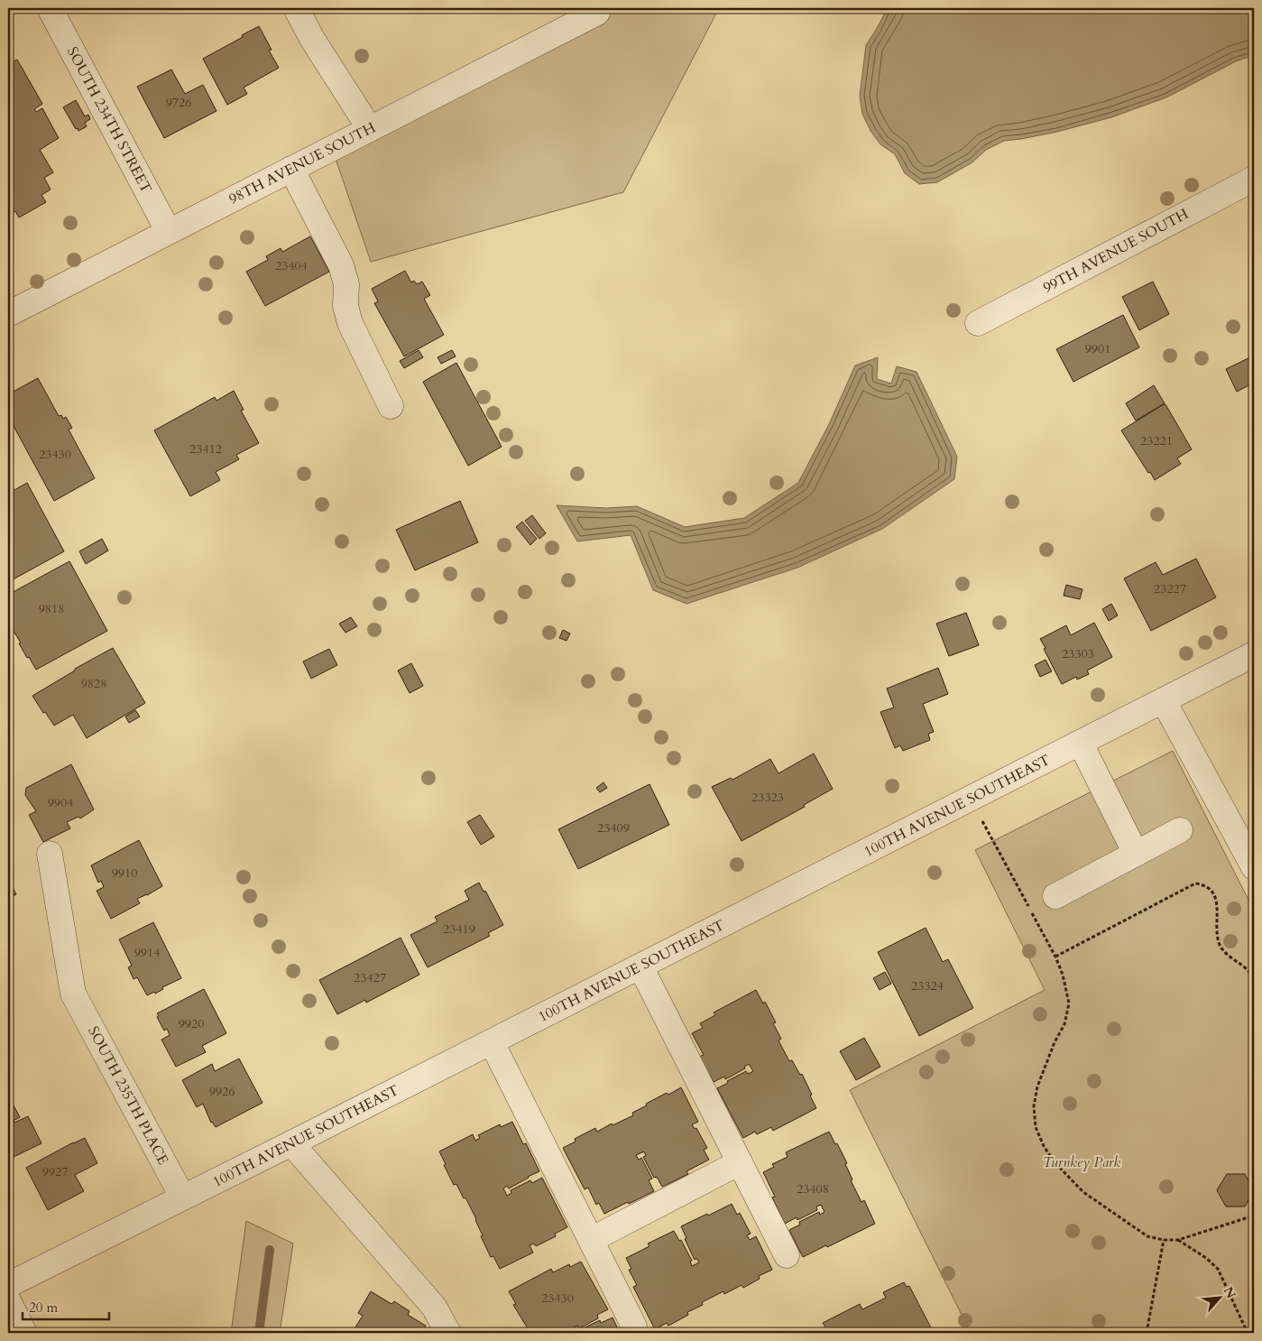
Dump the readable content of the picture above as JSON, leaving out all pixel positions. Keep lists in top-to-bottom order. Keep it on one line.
{"streets":{"street":["SOUTH 234TH STREET","98TH AVENUE SOUTH","99TH AVENUE SOUTH","100TH AVENUE SOUTHEAST","SOUTH 235TH PLACE"]},"crossings":[["SOUTH 234TH STREET","98TH AVENUE SOUTH"],["100TH AVENUE SOUTHEAST","SOUTH 235TH PLACE"]],"parks":["Turnkey Park"],"house_numbers":["9726","23404","9901","23221","23412","23430","23227","9818","23303","9828","23323","9904","23409","9910","23419","9914","23427","23324","9920","9926","9927","23408","23430"],"scale_bar":"20 m","north":"top right"}
